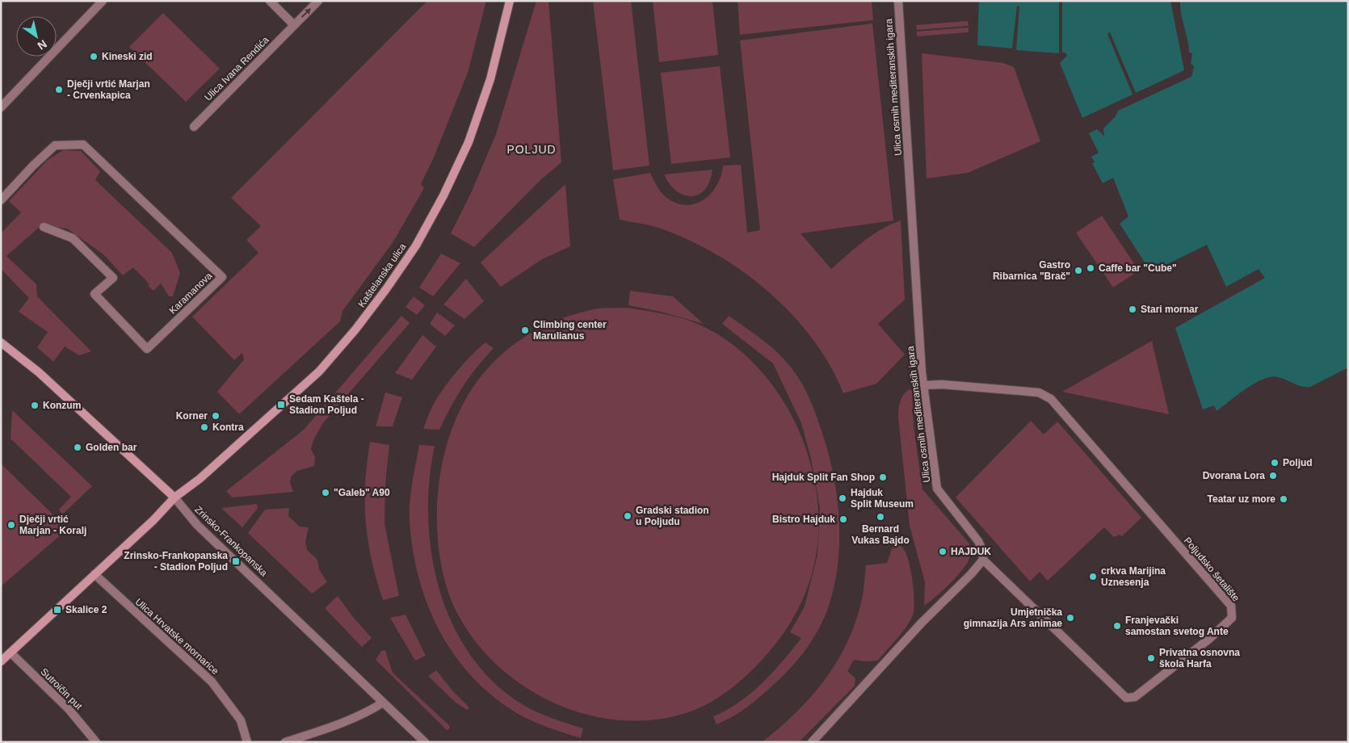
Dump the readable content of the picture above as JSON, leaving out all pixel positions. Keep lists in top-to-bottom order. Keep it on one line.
{"streets":{"main road":["Kaštelanska ulica","Zrinsko-Frankopanska"],"street":["Ulica Ivana Rendića","Ulica osmih mediteranskih igara","Karamanova","Poljudsko šetalište","Ulica Hrvatske mornarice","Sutroičin put"]},"crossings":[["Ulica osmih mediteranskih igara","Poljudsko šetalište"],["Kaštelanska ulica","Zrinsko-Frankopanska"]],"districts":["POLJUD"],"places":{"other":["Kineski zid","Dječji vrtić Marjan - Crvenkapica","Caffe bar \"Cube\"","Gastro Ribarnica \"Brač\"","Stari mornar","Climbing center Marulianus","Konzum","Korner","Kontra","Golden bar","Poljud","Dvorana Lora","Hajduk Split Fan Shop","\"Galeb\" A90","Hajduk Split Museum","Teatar uz more","Gradski stadion u Poljudu","Bernard Vukas Bajdo","Bistro Hajduk","Dječji vrtić Marjan - Koralj","HAJDUK","crkva Marijina Uznesenja","Umjetnička gimnazija Ars animae","Franjevački samostan svetog Ante","Privatna osnovna škola Harfa"],"transit":["Sedam Kaštela - Stadion Poljud","Zrinsko-Frankopanska - Stadion Poljud","Skalice 2"]},"north":"bottom right"}
